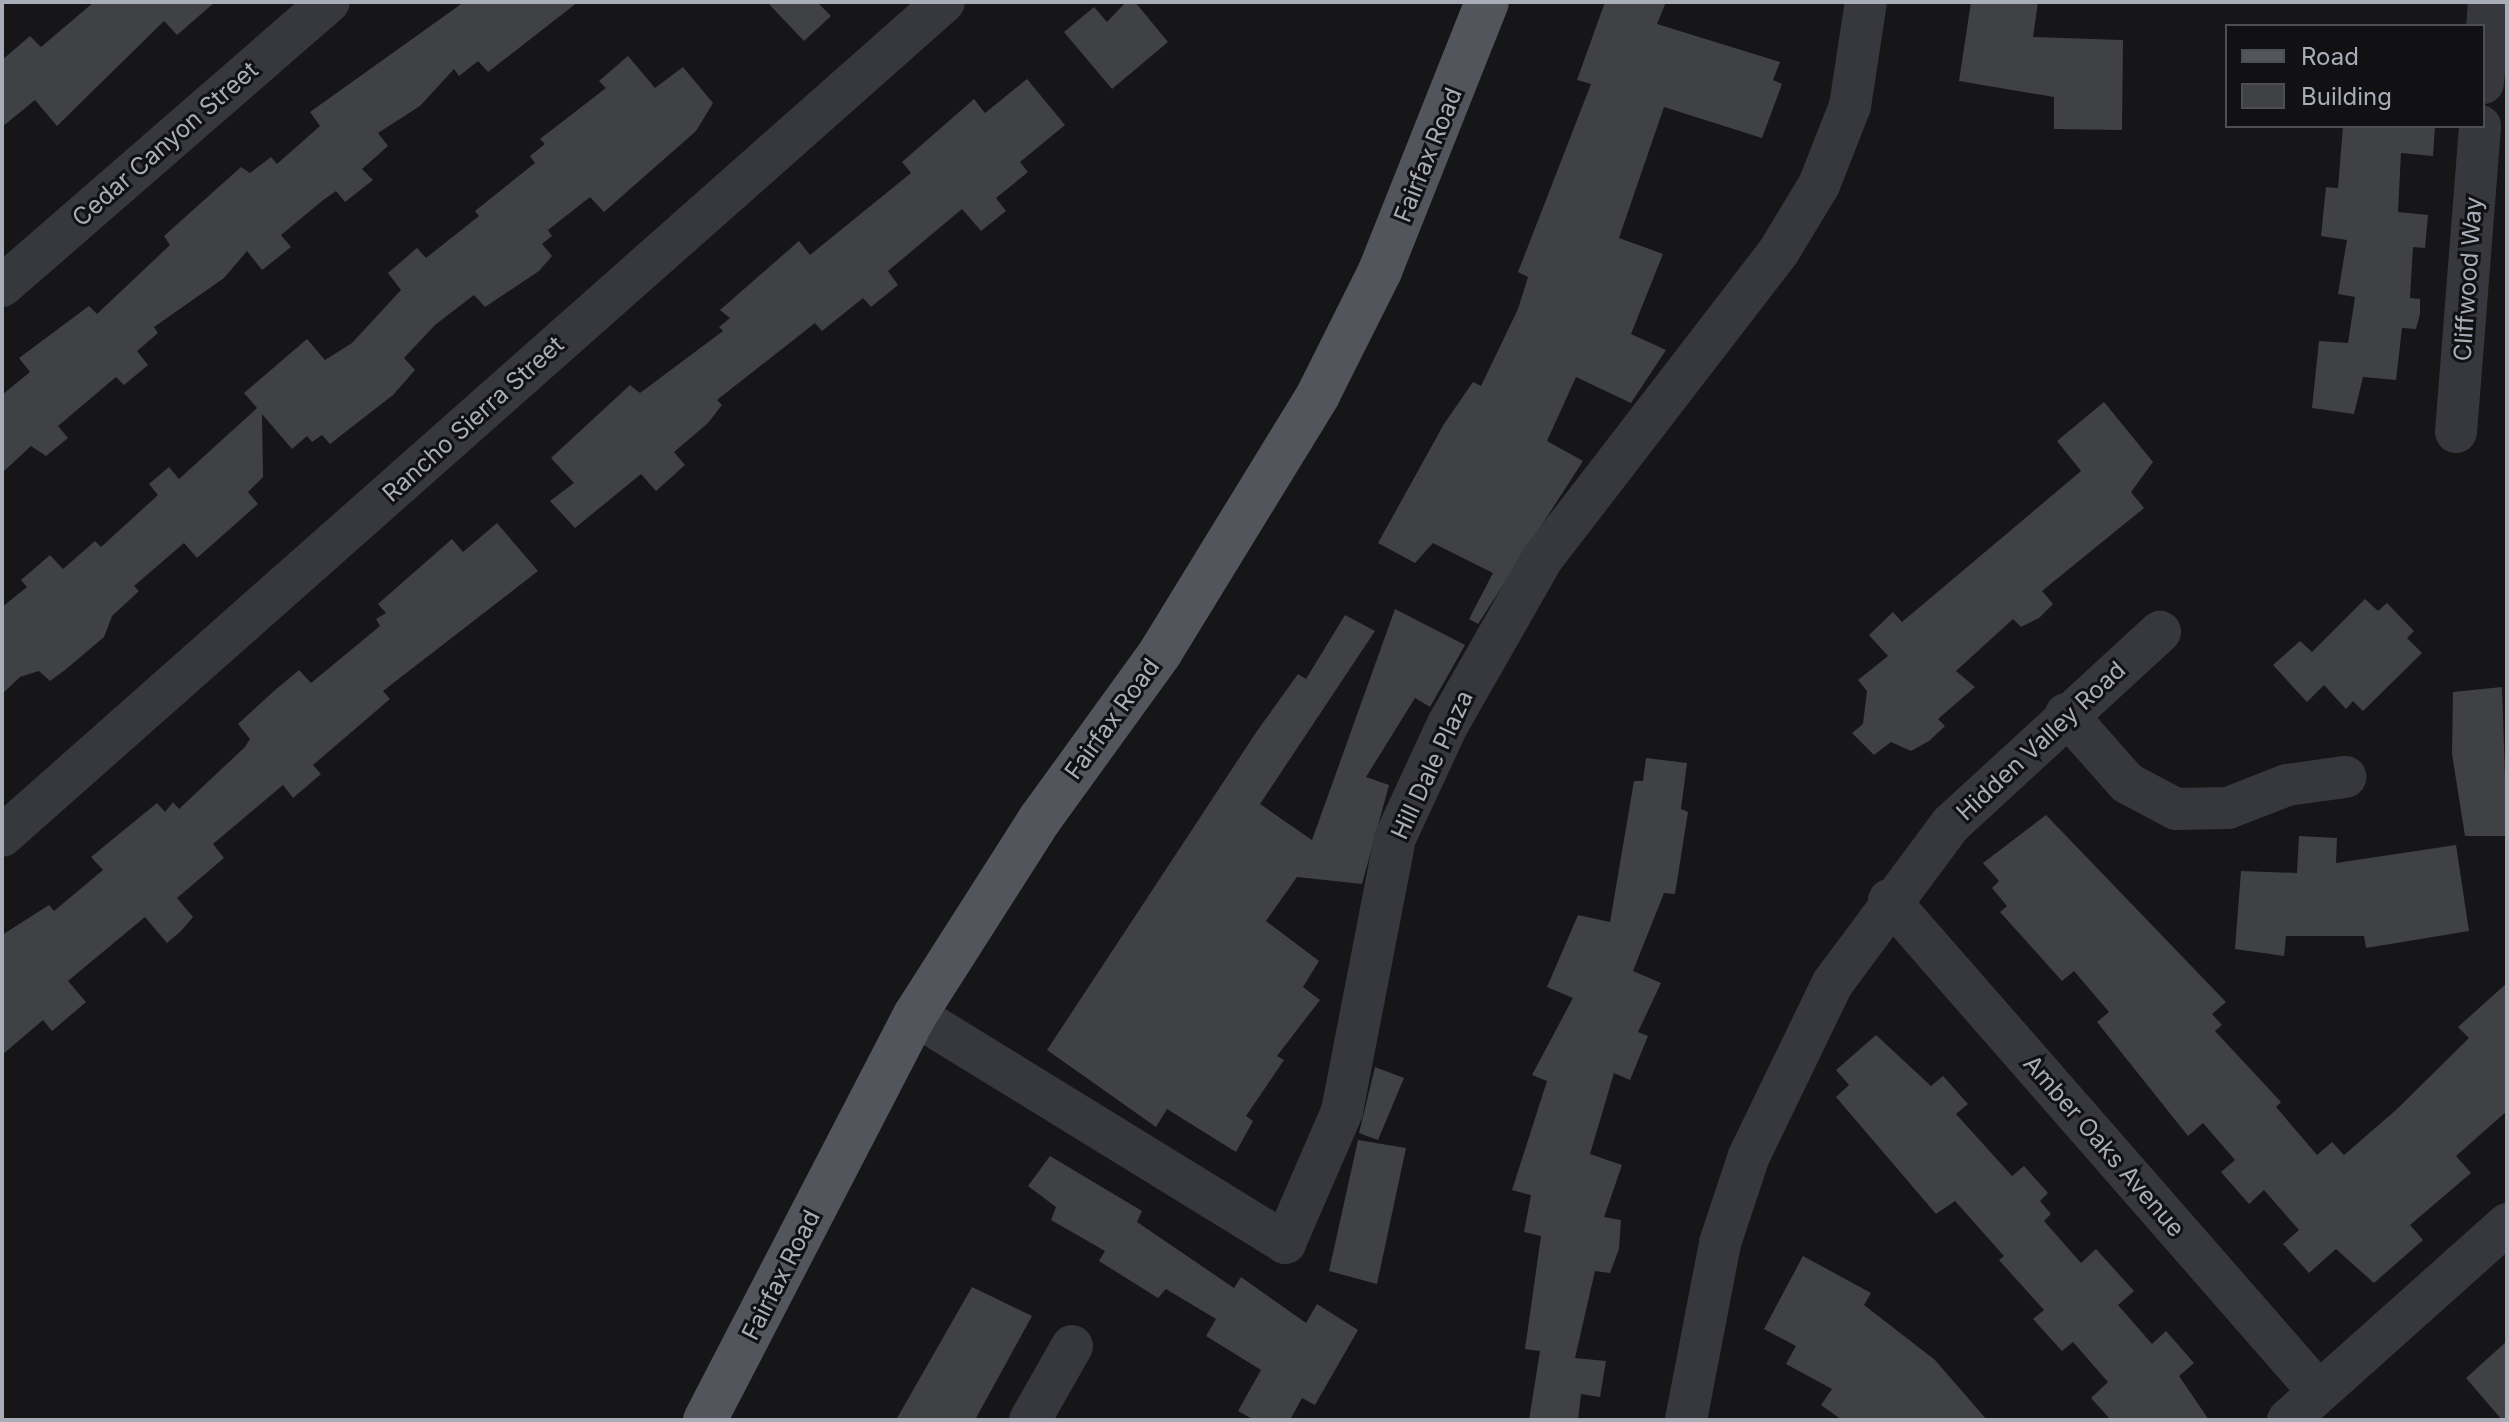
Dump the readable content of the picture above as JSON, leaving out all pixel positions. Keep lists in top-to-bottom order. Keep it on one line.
{"streets":{"main road":["Fairfax Road"],"street":["Cedar Canyon Street","Cliffwood Way","Rancho Sierra Street","Hidden Valley Road","Hill Dale Plaza","Amber Oaks Avenue"]},"crossings":[["Fairfax Road","Hill Dale Plaza"],["Hidden Valley Road","Amber Oaks Avenue"]],"legend":["Road","Building"]}
